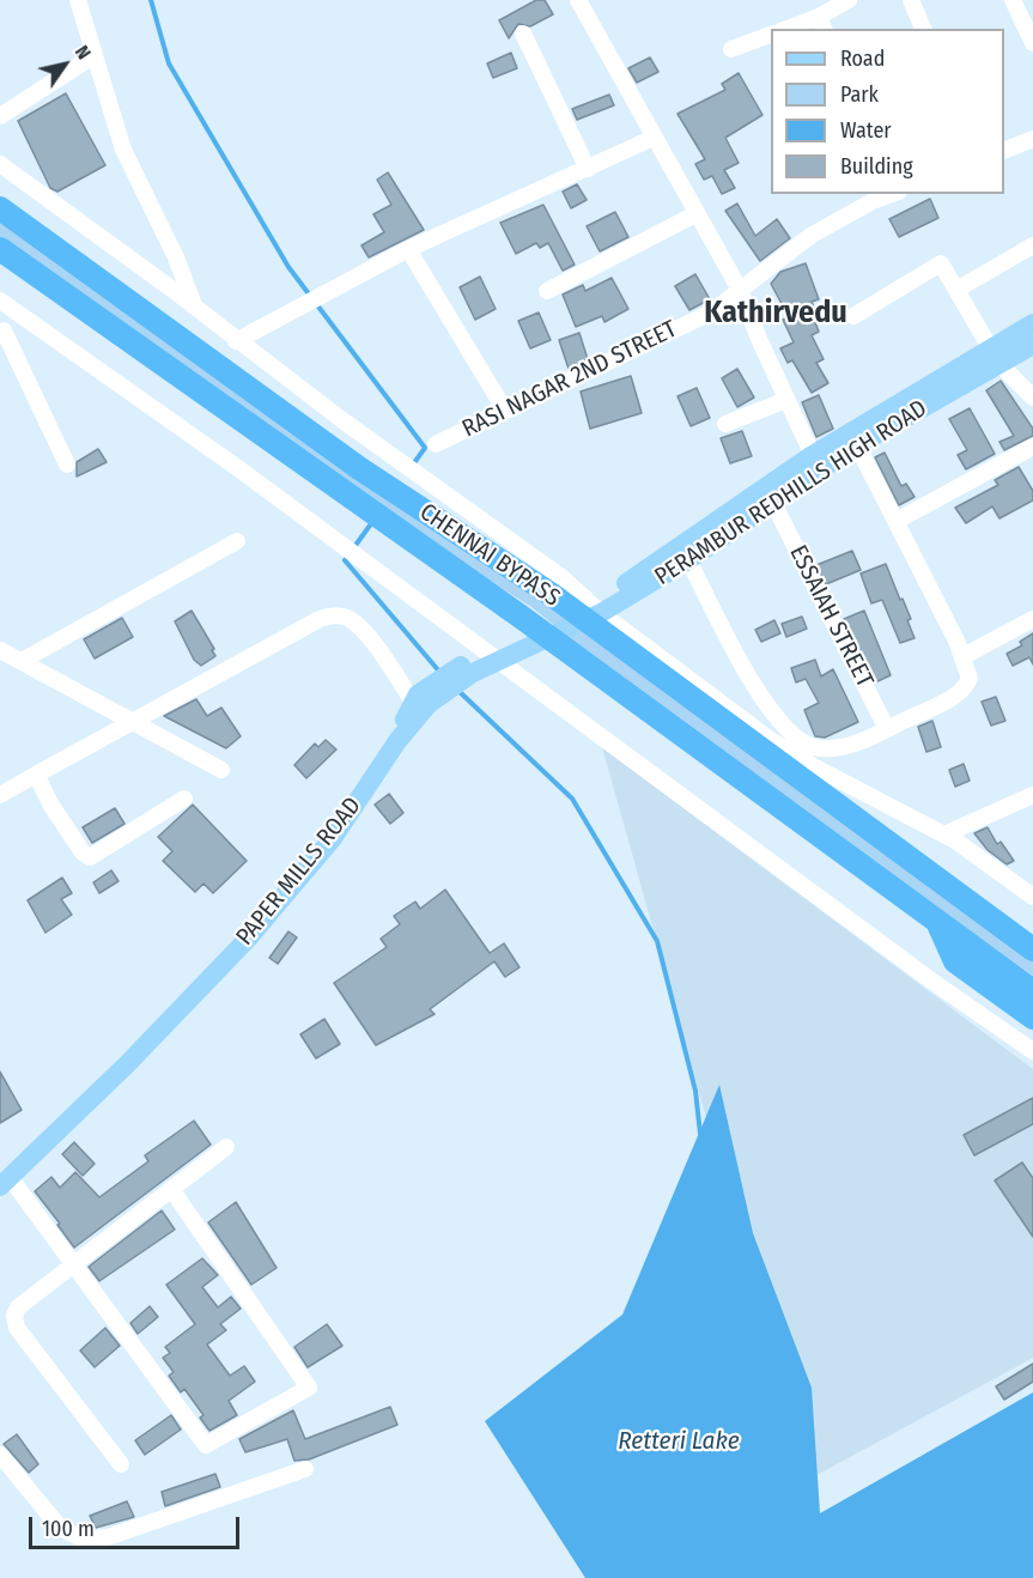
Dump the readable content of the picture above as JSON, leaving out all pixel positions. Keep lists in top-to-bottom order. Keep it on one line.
{"streets":{"highway":["CHENNAI BYPASS"],"main road":["PERAMBUR REDHILLS HIGH ROAD","PAPER MILLS ROAD"],"street":["RASI NAGAR 2ND STREET","ESSAIAH STREET"]},"crossings":[["PERAMBUR REDHILLS HIGH ROAD","ESSAIAH STREET"]],"districts":["Kathirvedu"],"water":["Retteri Lake"],"legend":["Road","Park","Water","Building"],"scale_bar":"100 m","north":"top right"}
